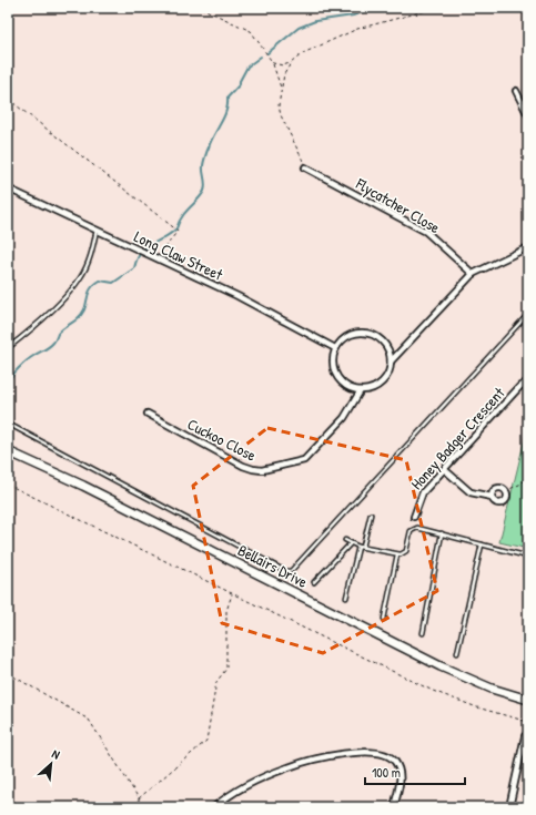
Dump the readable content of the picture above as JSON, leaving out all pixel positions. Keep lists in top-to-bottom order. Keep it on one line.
{"streets":{"street":["Flycatcher Close","Long Claw Street","Honey Badger Crescent","Cuckoo Close","Bellairs Drive"]},"crossings":[["Long Claw Street","Cuckoo Close"]],"scale_bar":"100 m","north":"top right"}
